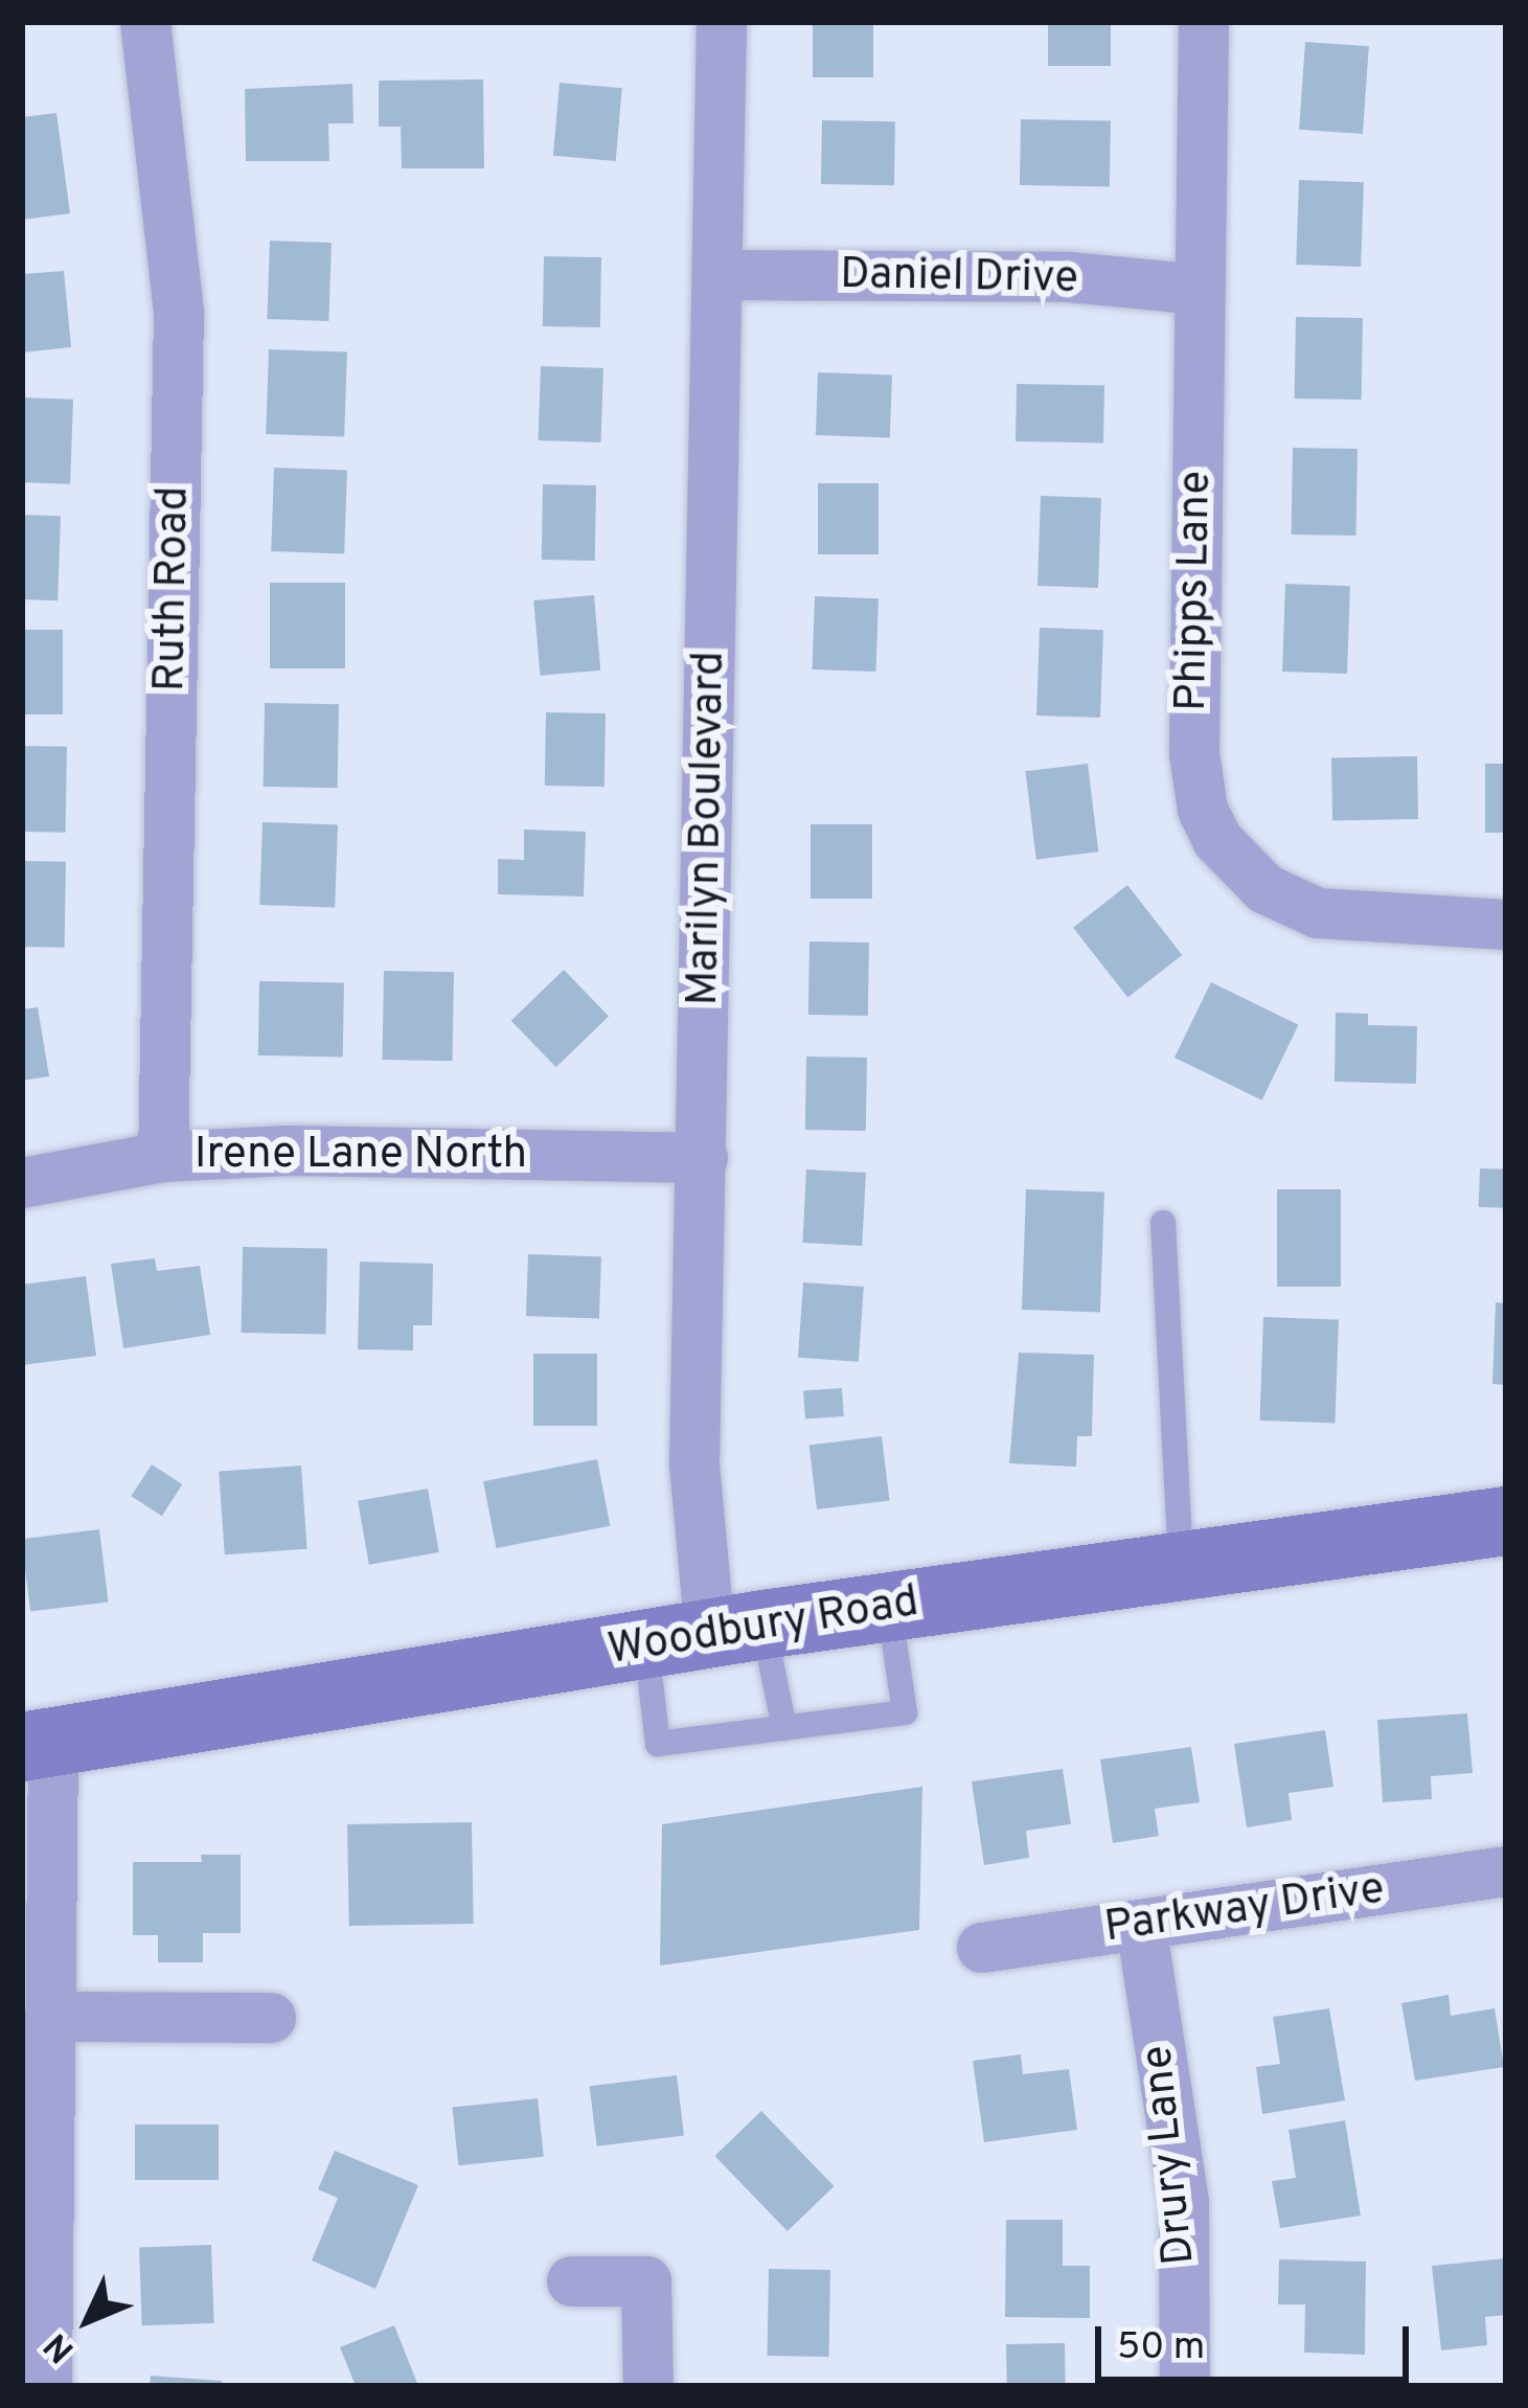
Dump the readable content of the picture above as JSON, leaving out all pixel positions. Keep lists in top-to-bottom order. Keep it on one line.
{"streets":{"main road":["Woodbury Road"],"street":["Daniel Drive","Ruth Road","Phipps Lane","Marilyn Boulevard","Irene Lane North","Parkway Drive","Drury Lane"]},"crossings":[["Daniel Drive","Phipps Lane"],["Daniel Drive","Marilyn Boulevard"],["Ruth Road","Irene Lane North"],["Marilyn Boulevard","Irene Lane North"],["Marilyn Boulevard","Woodbury Road"],["Parkway Drive","Drury Lane"]],"scale_bar":"50 m","north":"bottom left"}
